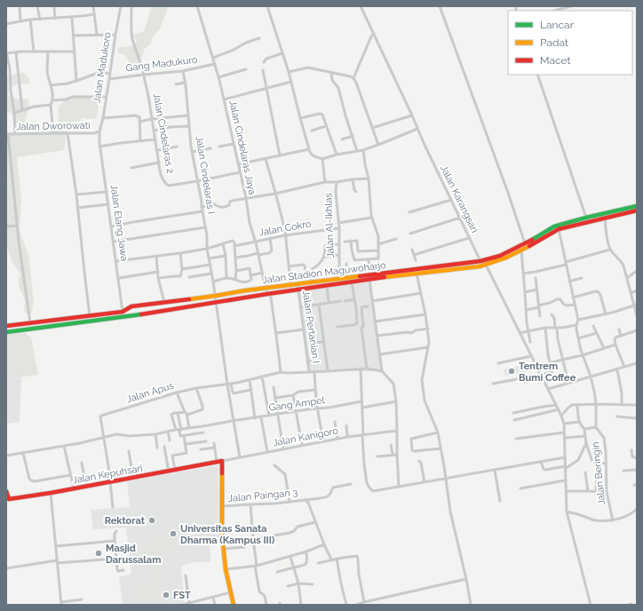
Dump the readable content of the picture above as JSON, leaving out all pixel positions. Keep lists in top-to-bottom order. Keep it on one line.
{"streets":{"main road":["Jalan Stadion Maguwoharjo","Jalan Kanigoro","Jalan Kepuhsari"],"street":["Gang Madukuro","Jalan Madukoro","Jalan Dworowati","Jalan Cindelaras 2","Jalan Cindelaras Jaya","Jalan Cindelaras I","Jalan Karangsari","Jalan Elang Jawa","Jalan Al-Ikhlas","Jalan Cokro","Jalan Pertanian I","Jalan Apus","Gang Ampel","Jalan Beringin","Jalan Paingan 3"]},"crossings":[["Gang Madukuro","Jalan Madukoro"],["Gang Madukuro","Jalan Cindelaras 2"],["Gang Madukuro","Jalan Cindelaras Jaya"],["Gang Madukuro","Jalan Cindelaras I"],["Jalan Madukoro","Jalan Dworowati"],["Jalan Madukoro","Jalan Elang Jawa"],["Jalan Dworowati","Jalan Elang Jawa"],["Jalan Cindelaras 2","Jalan Cindelaras Jaya"],["Jalan Cindelaras 2","Jalan Cindelaras I"],["Jalan Cindelaras Jaya","Jalan Cokro"],["Jalan Cindelaras Jaya","Jalan Stadion Maguwoharjo"],["Jalan Cindelaras Jaya","Jalan Apus"],["Jalan Cindelaras I","Jalan Stadion Maguwoharjo"],["Jalan Cindelaras I","Jalan Apus"],["Jalan Cindelaras I","Gang Ampel"],["Jalan Cindelaras I","Jalan Kanigoro"],["Jalan Karangsari","Jalan Stadion Maguwoharjo"],["Jalan Elang Jawa","Jalan Stadion Maguwoharjo"],["Jalan Al-Ikhlas","Jalan Cokro"],["Jalan Al-Ikhlas","Jalan Stadion Maguwoharjo"],["Jalan Stadion Maguwoharjo","Jalan Pertanian I"],["Jalan Pertanian I","Jalan Apus"],["Jalan Apus","Gang Ampel"],["Jalan Kanigoro","Jalan Kepuhsari"]],"places":["Tentrem Bumi Coffee","Rektorat","Universitas Sanata Dharma (Kampus III)","Masjid Darussalam","FST"],"legend":["Lancar","Padat","Macet"]}
